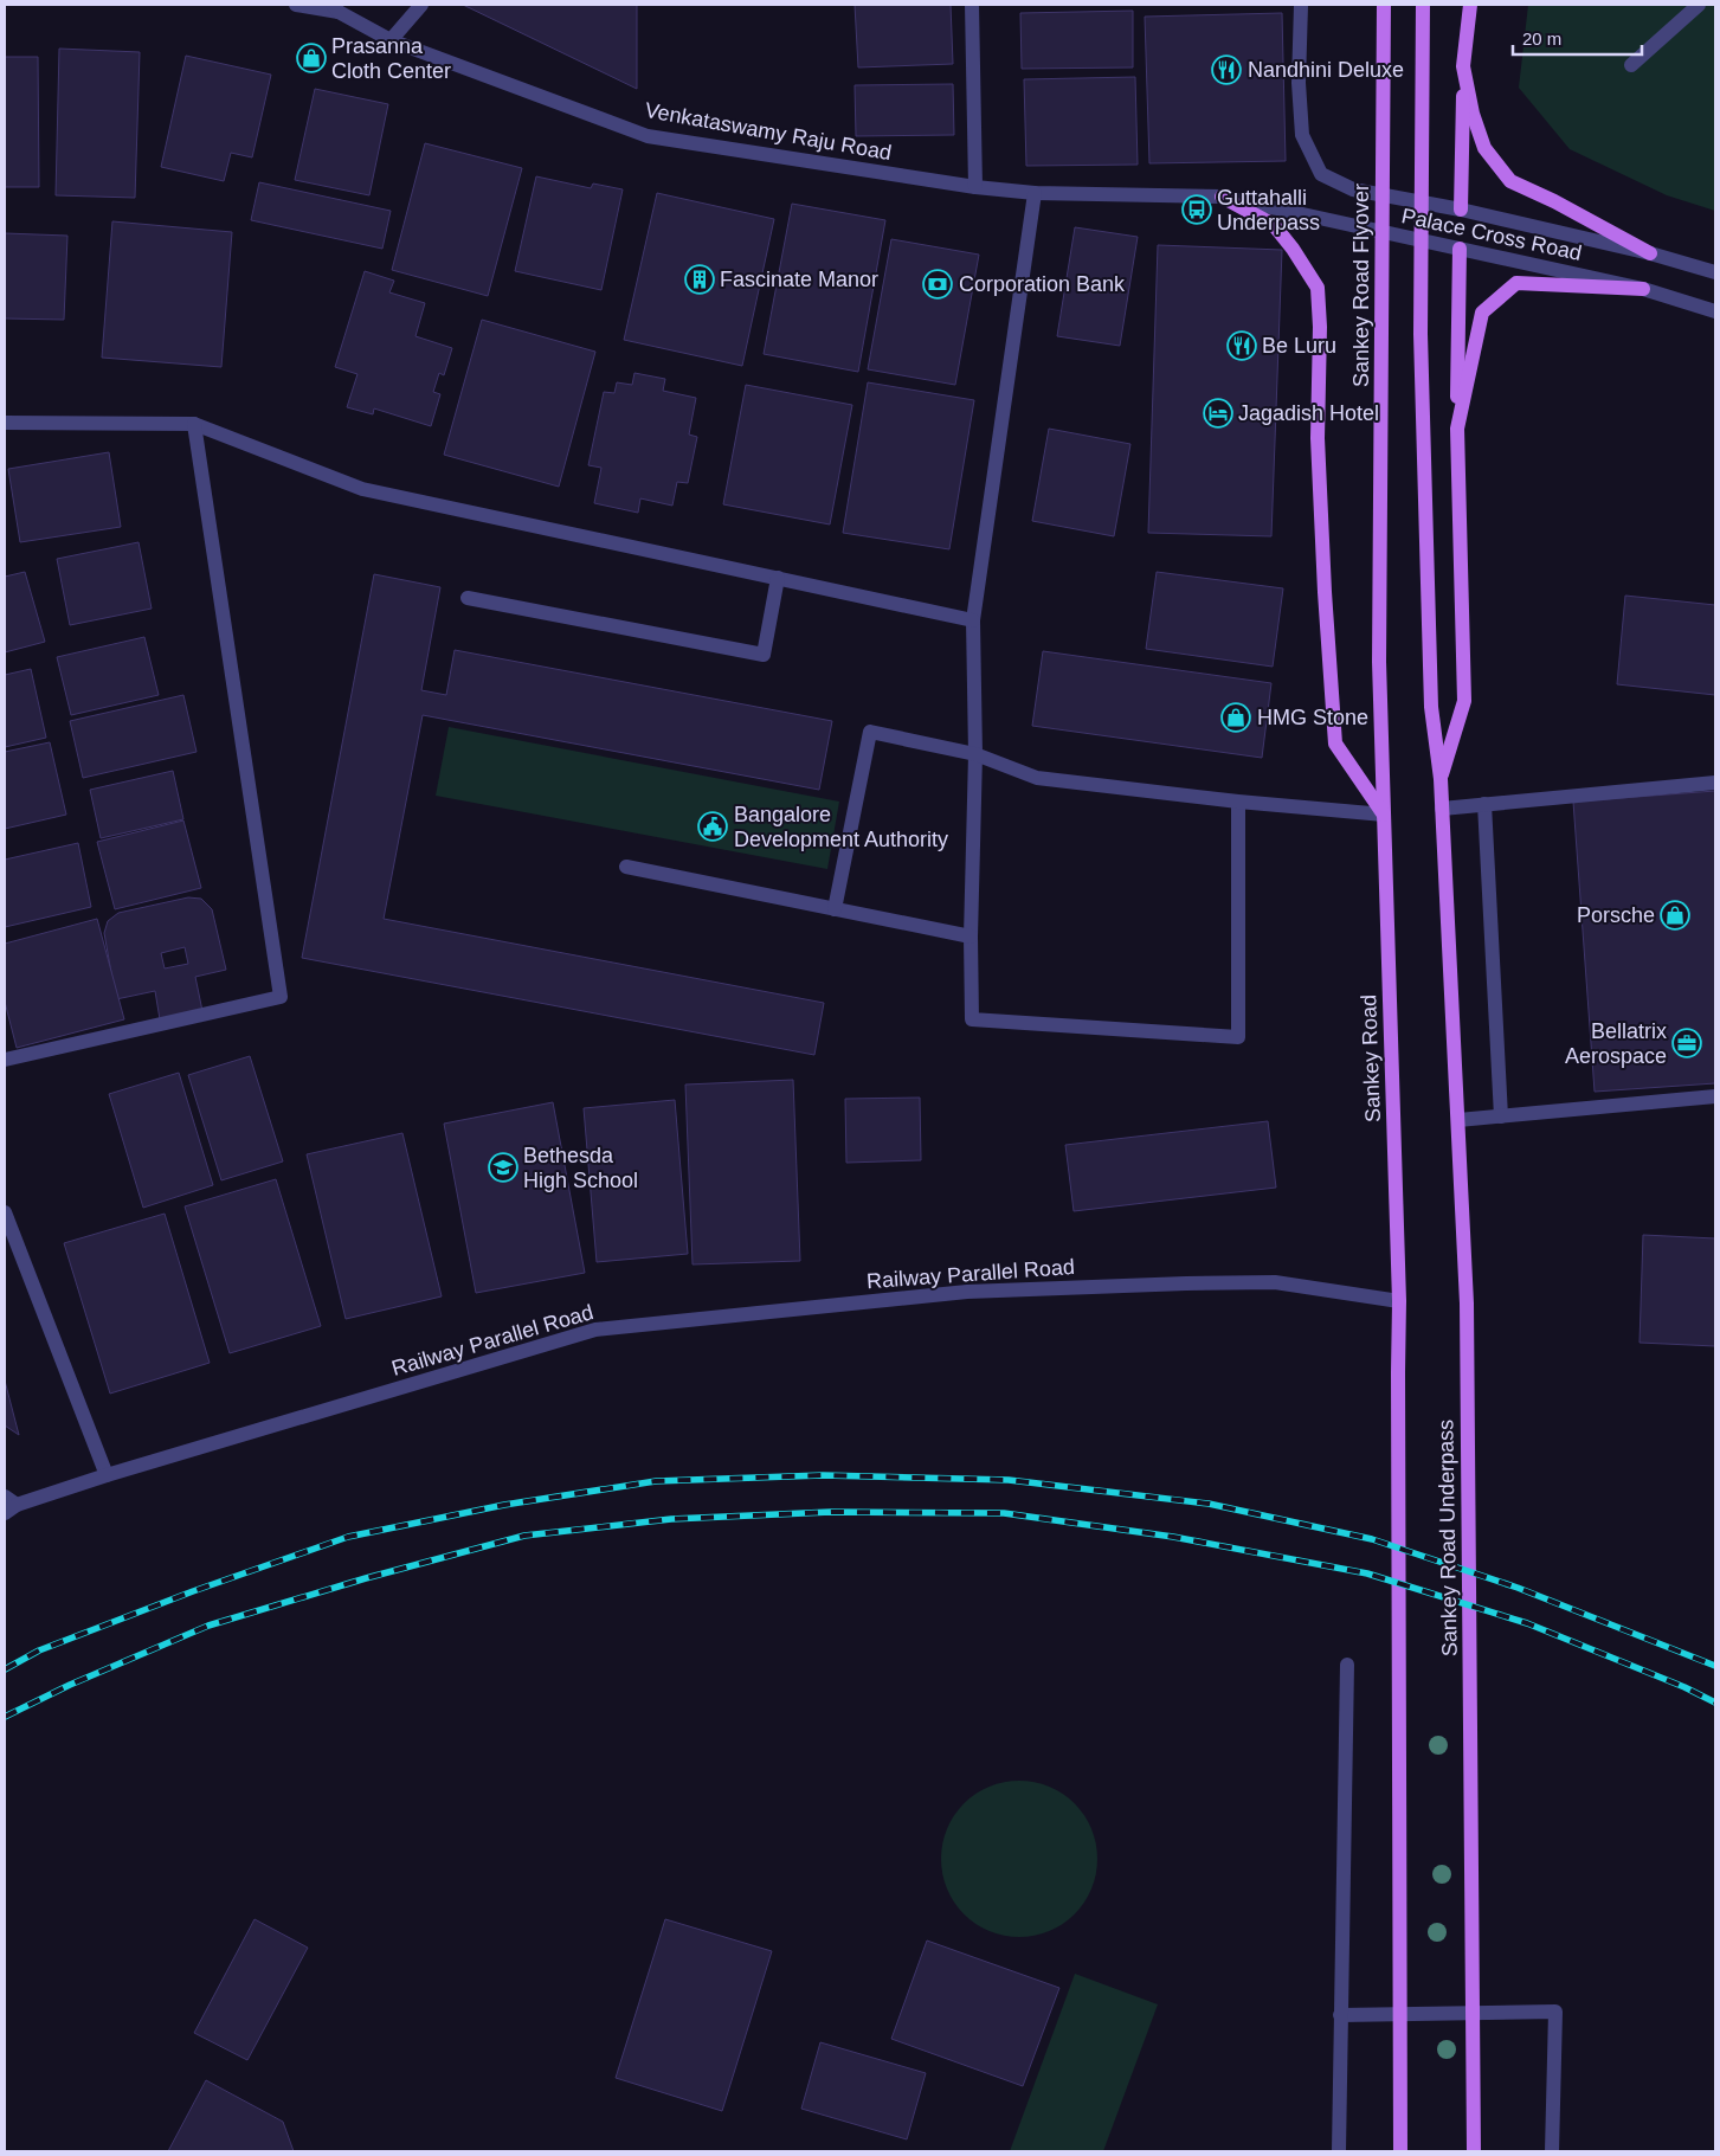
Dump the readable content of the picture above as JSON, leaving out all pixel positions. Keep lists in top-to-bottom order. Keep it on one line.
{"streets":{"main road":["Sankey Road Flyover","Sankey Road","Sankey Road Underpass"],"street":["Venkataswamy Raju Road","Palace Cross Road","Railway Parallel Road"]},"crossings":[["Venkataswamy Raju Road","Palace Cross Road"],["Sankey Road Flyover","Sankey Road"],["Sankey Road","Railway Parallel Road"]],"places":{"shop":["Prasanna Cloth Center","HMG Stone","Porsche"],"restaurant":["Nandhini Deluxe","Be Luru"],"bus stop":["Guttahalli Underpass"],"building":["Fascinate Manor"],"bank":["Corporation Bank"],"hotel":["Jagadish Hotel"],"public building":["Bangalore Development Authority"],"office":["Bellatrix Aerospace"],"school or university":["Bethesda High School"]},"scale_bar":"20 m"}
